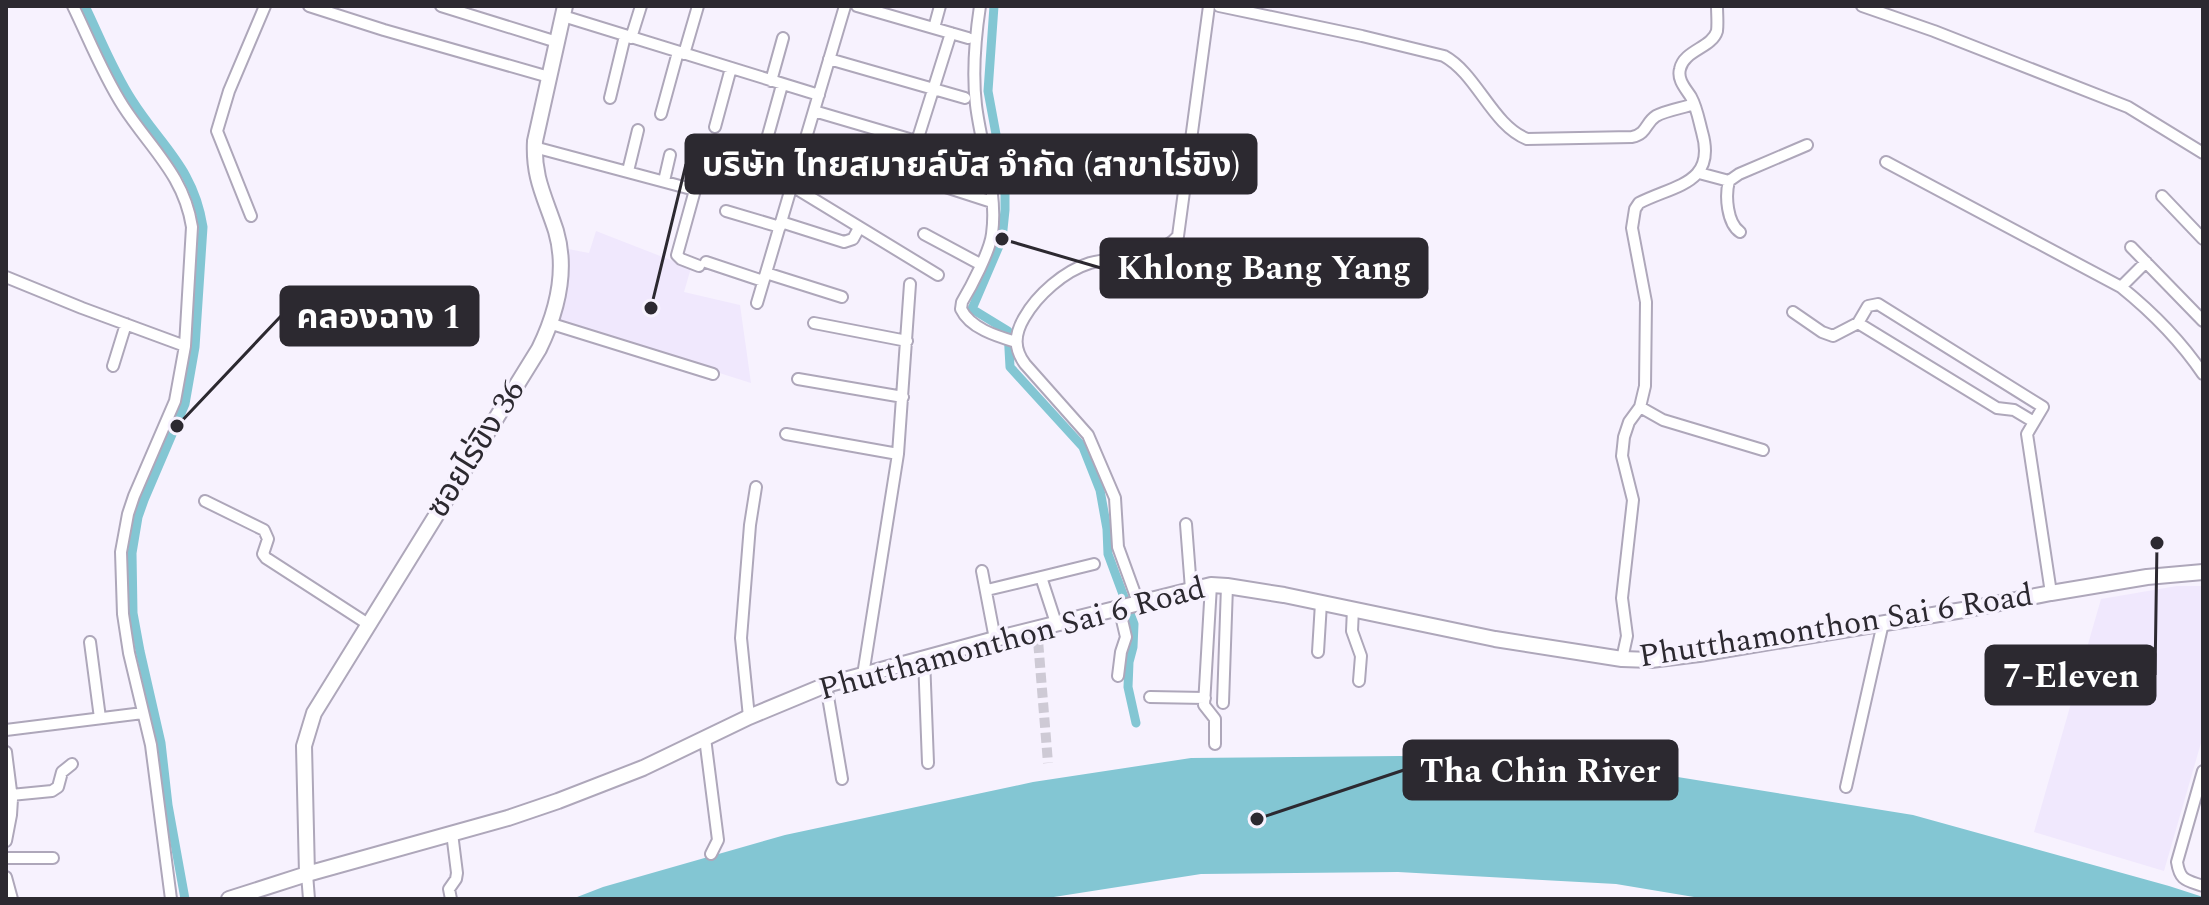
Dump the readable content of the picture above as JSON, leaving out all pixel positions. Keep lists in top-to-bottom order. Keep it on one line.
{"streets":{"main road":["ซอยไร่ขิง 36","Phutthamonthon Sai 6 Road"]},"crossings":[["ซอยไร่ขิง 36","Phutthamonthon Sai 6 Road"]],"places":["Khlong Bang Yang","บริษัท ไทยสมายล์บัส จำกัด (สาขาไร่ขิง)","คลองฉาง 1","7-Eleven","Tha Chin River"]}
